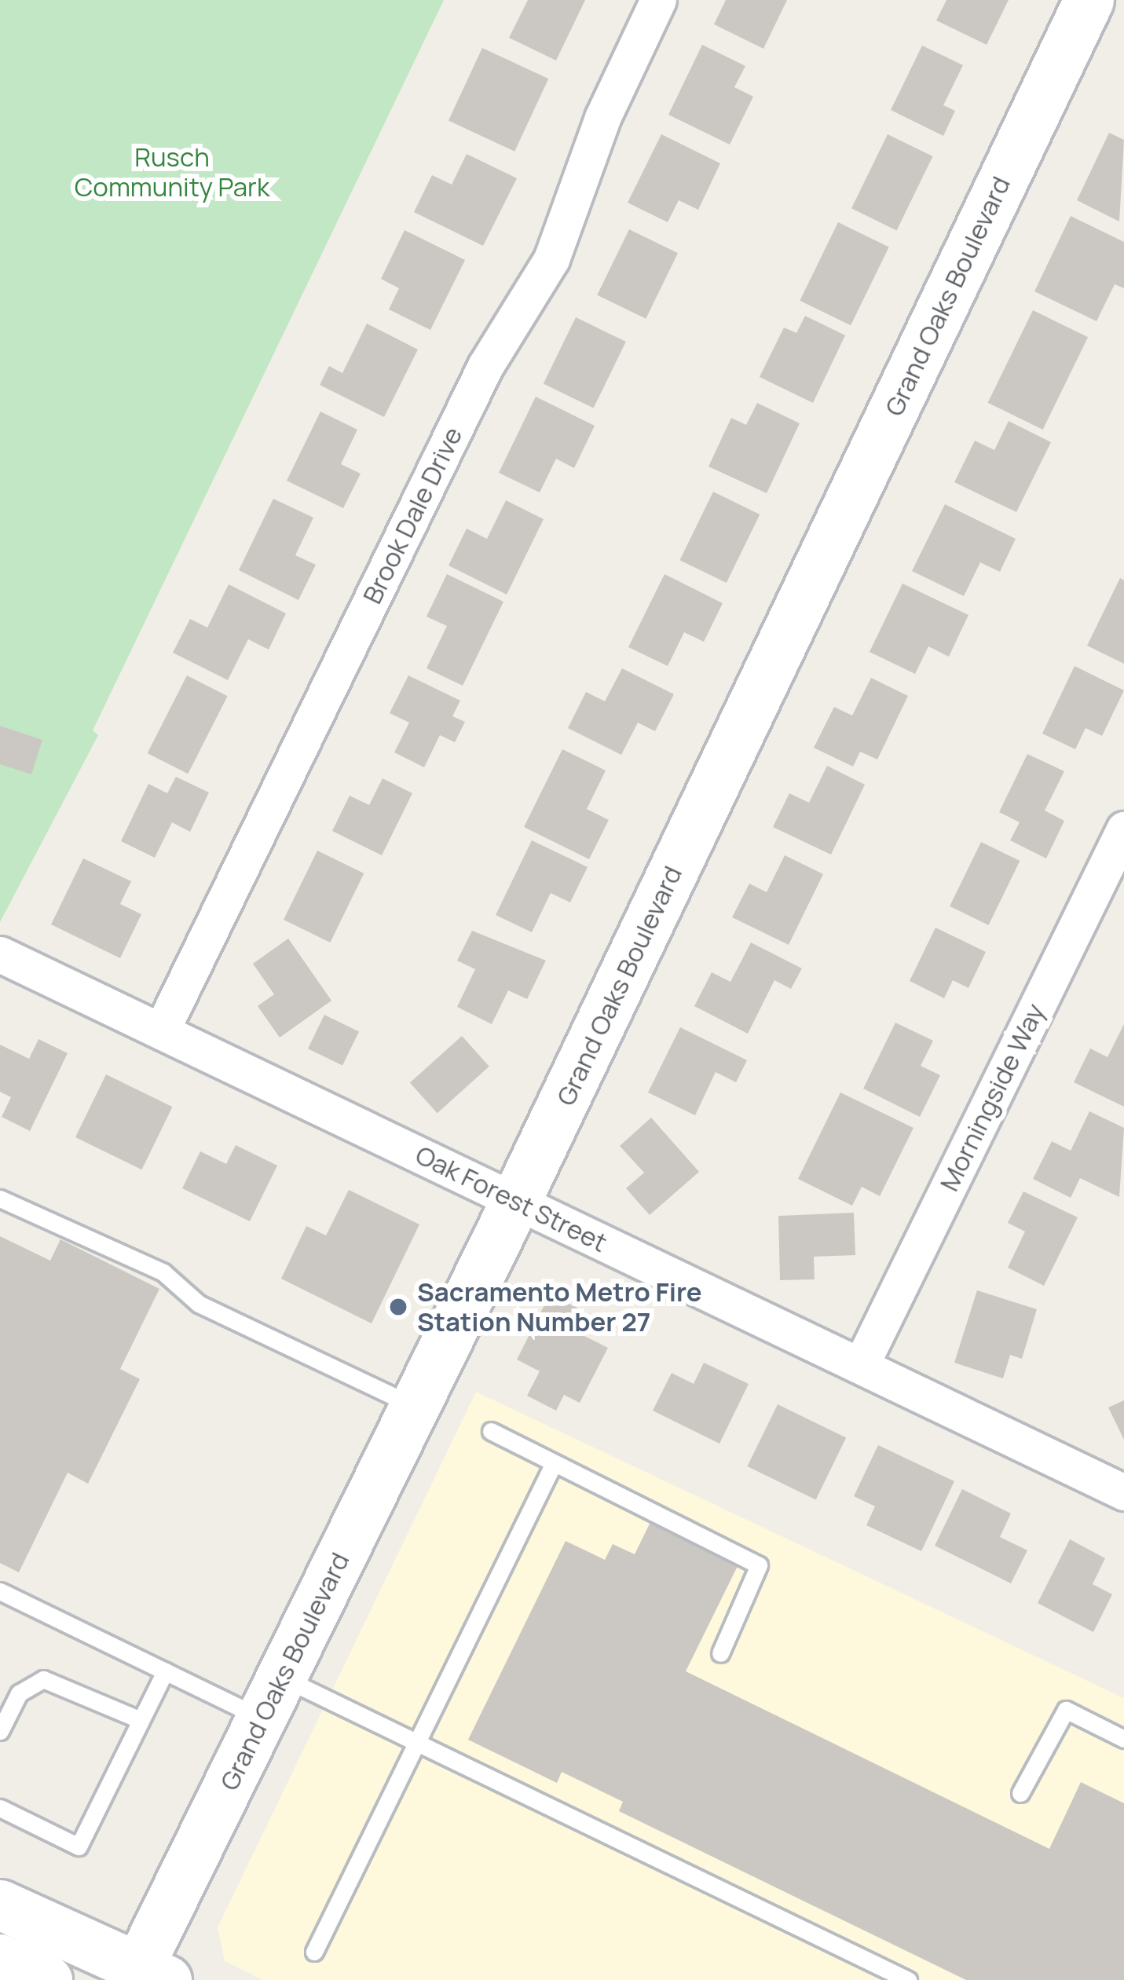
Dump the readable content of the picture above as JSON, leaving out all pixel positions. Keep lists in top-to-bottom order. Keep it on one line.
{"streets":{"street":["Grand Oaks Boulevard","Brook Dale Drive","Morningside Way","Oak Forest Street"]},"crossings":[["Grand Oaks Boulevard","Oak Forest Street"],["Brook Dale Drive","Oak Forest Street"],["Morningside Way","Oak Forest Street"]],"parks":["Rusch Community Park"],"places":["Sacramento Metro Fire Station Number 27"]}
